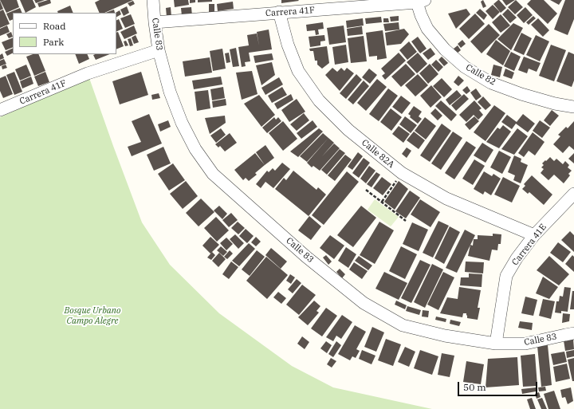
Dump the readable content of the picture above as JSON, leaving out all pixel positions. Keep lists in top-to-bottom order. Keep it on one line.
{"streets":{"street":["Carrera 41F","Calle 83","Calle 82","Calle 82A","Carrera 41E"]},"crossings":[["Carrera 41F","Calle 83"],["Carrera 41F","Calle 82"],["Carrera 41F","Calle 82A"],["Calle 83","Carrera 41E"],["Calle 82A","Carrera 41E"]],"parks":["Bosque Urbano Campo Alegre"],"legend":["Road","Park"],"scale_bar":"50 m"}
